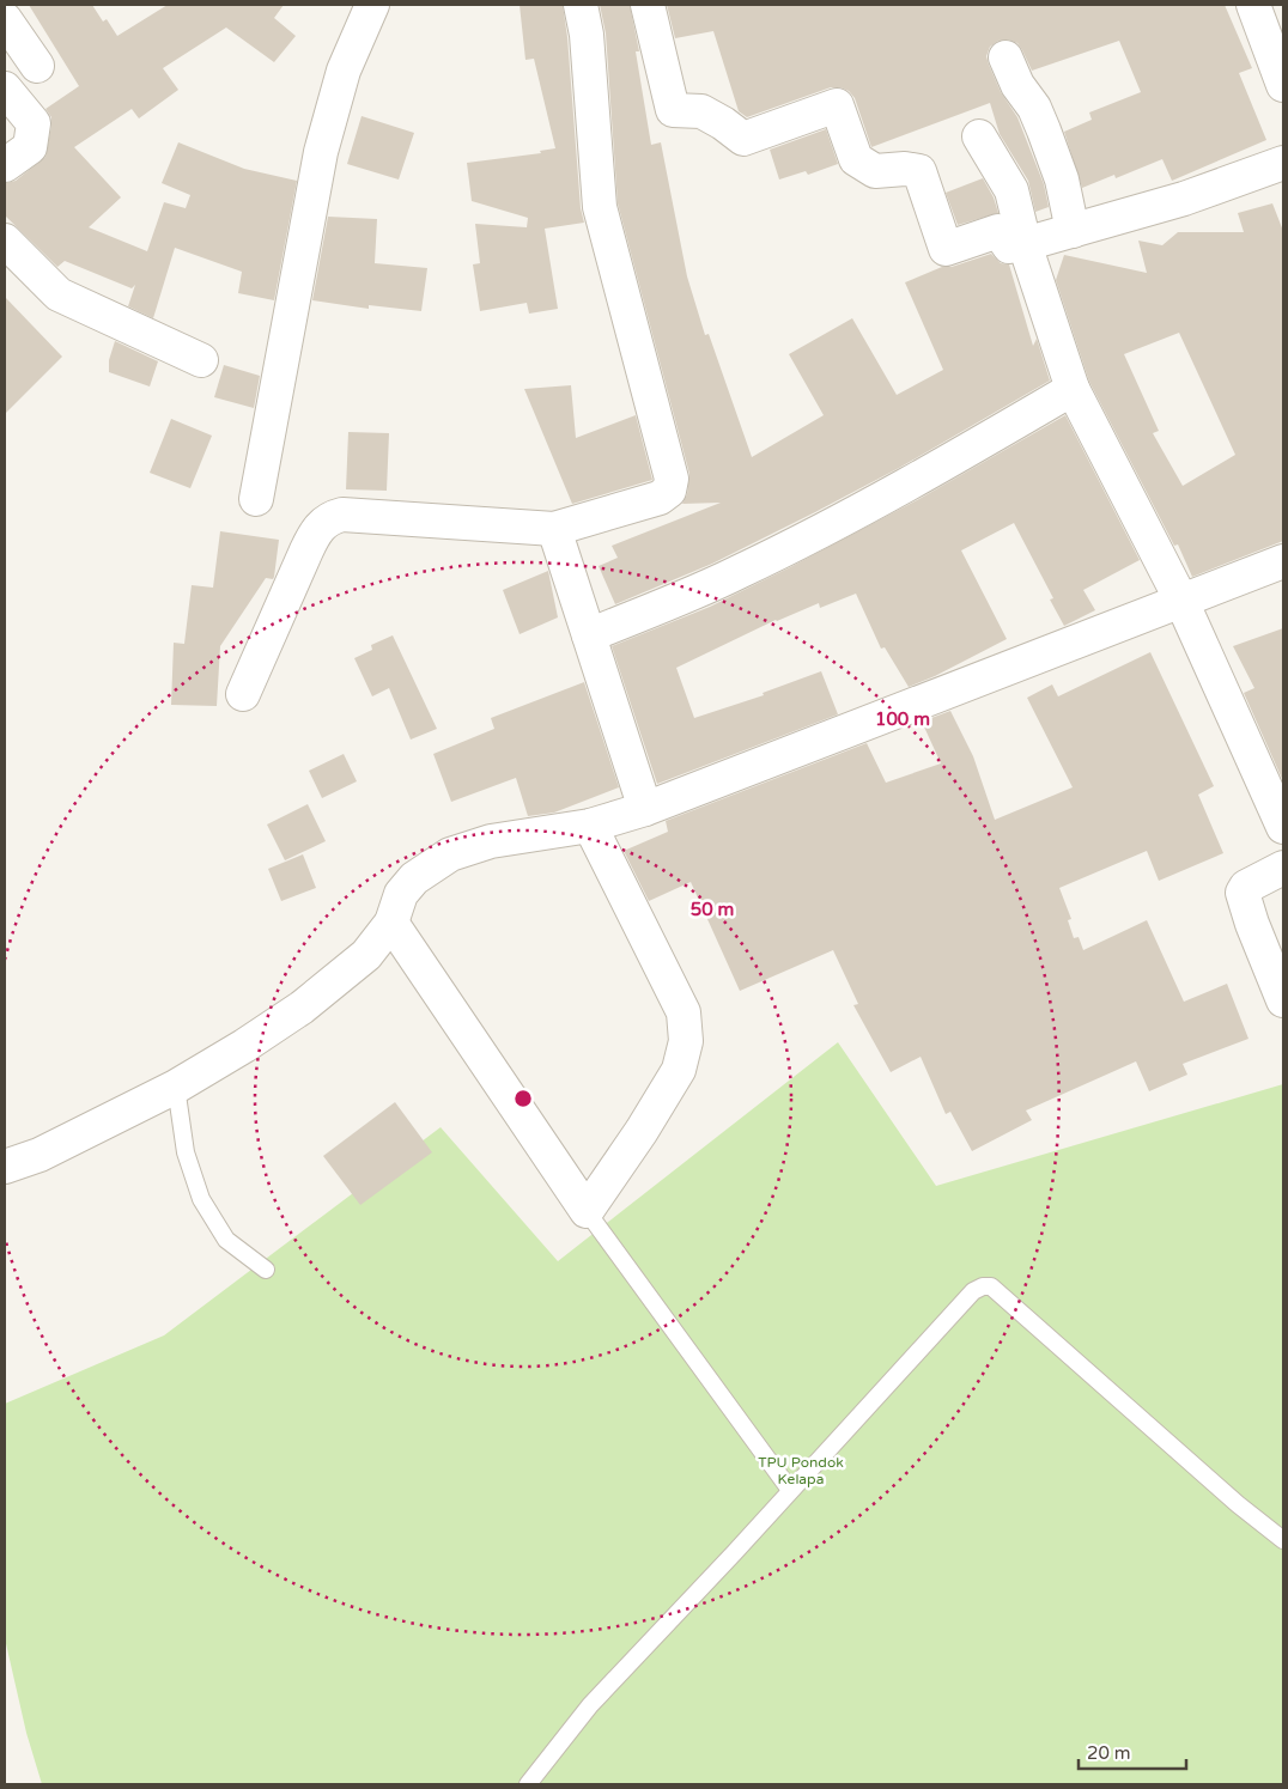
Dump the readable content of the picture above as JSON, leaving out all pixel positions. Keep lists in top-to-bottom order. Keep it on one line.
{"parks":["TPU Pondok Kelapa"],"scale_bar":"20 m","rings":["100 m","50 m"]}
